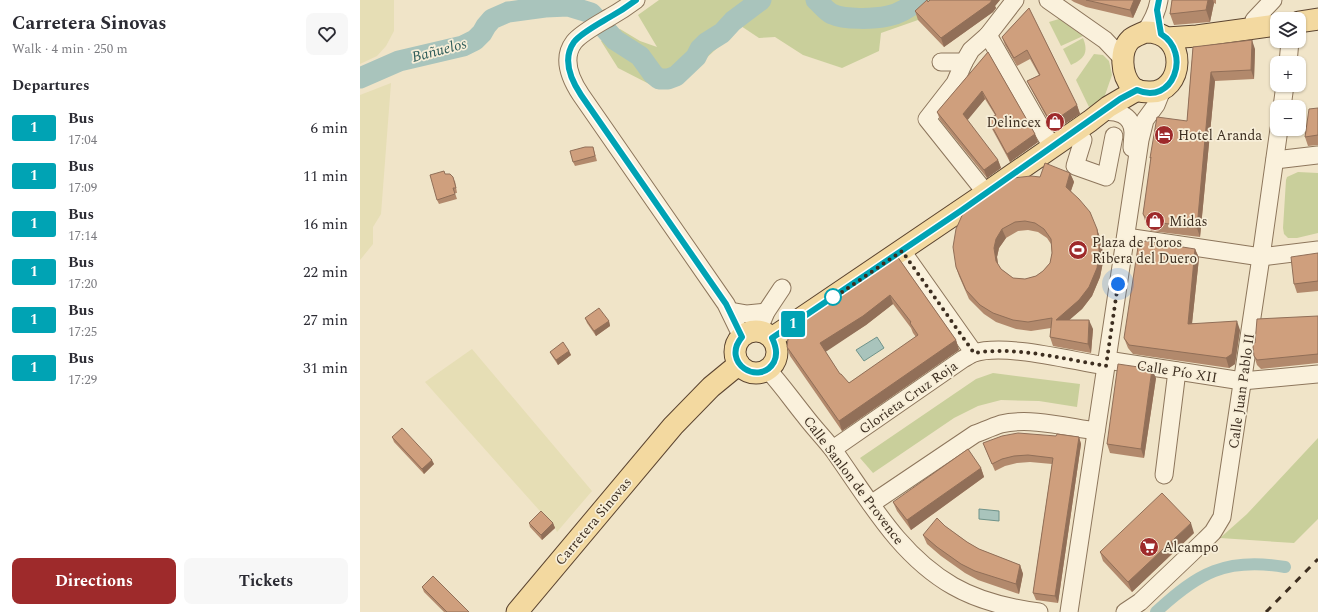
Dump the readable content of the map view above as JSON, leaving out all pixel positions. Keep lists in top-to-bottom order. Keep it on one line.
{"streets":{"main road":["Carretera Sinovas"],"street":["Calle Pío XII","Calle Juan Pablo II","Glorieta Cruz Roja","Calle Sanlon de Provence"]},"crossings":[["Calle Pío XII","Calle Juan Pablo II"],["Calle Pío XII","Glorieta Cruz Roja"],["Glorieta Cruz Roja","Calle Sanlon de Provence"],["Calle Sanlon de Provence","Carretera Sinovas"]],"water":["Bañuelos"],"places":{"shop":["Delincex","Midas"],"hotel":["Hotel Aranda"],"sports":["Plaza de Toros Ribera del Duero"],"supermarket":["Alcampo"]},"lines":["bus line 1"],"page":{"heading":[["Carretera Sinovas","Walk · 4 min · 250 m"],"Departures"],"on_map":"1","map_buttons":["+","−"],"list":[{"mark":"1","name":"Bus","note":"17:04","value":"6 min"},{"mark":"1","name":"Bus","note":"17:09","value":"11 min"},{"mark":"1","name":"Bus","note":"17:14","value":"16 min"},{"mark":"1","name":"Bus","note":"17:20","value":"22 min"},{"mark":"1","name":"Bus","note":"17:25","value":"27 min"},{"mark":"1","name":"Bus","note":"17:29","value":"31 min"}],"buttons":["Directions","Tickets"]}}
